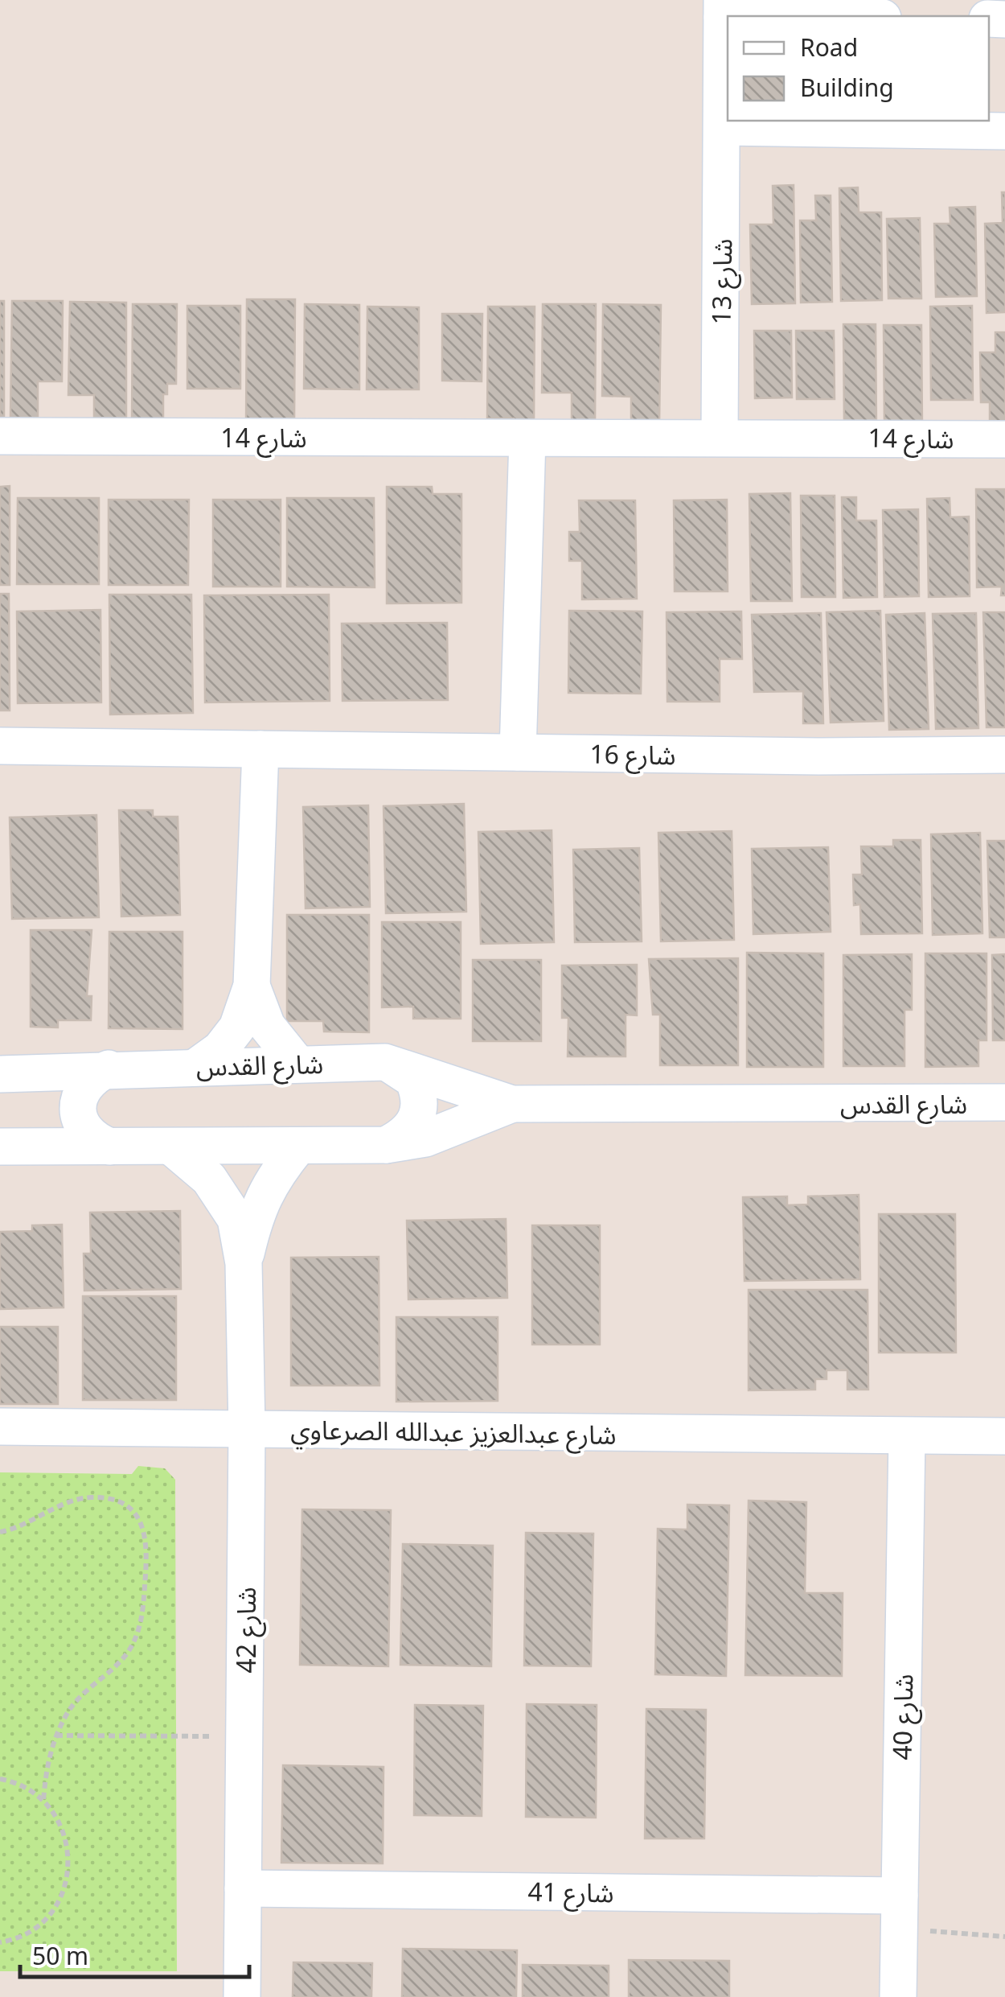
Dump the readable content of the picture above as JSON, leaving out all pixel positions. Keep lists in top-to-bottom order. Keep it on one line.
{"streets":{"street":["شارع 13","شارع 14","شارع 16","شارع القدس","شارع عبدالعزيز عبدالله الصرعاوي","شارع 42","شارع 40","شارع 41"]},"crossings":[["شارع 13","شارع 14"],["شارع القدس","شارع 42"],["شارع عبدالعزيز عبدالله الصرعاوي","شارع 42"],["شارع عبدالعزيز عبدالله الصرعاوي","شارع 40"],["شارع 42","شارع 41"],["شارع 40","شارع 41"]],"legend":["Road","Building"],"scale_bar":"50 m"}
